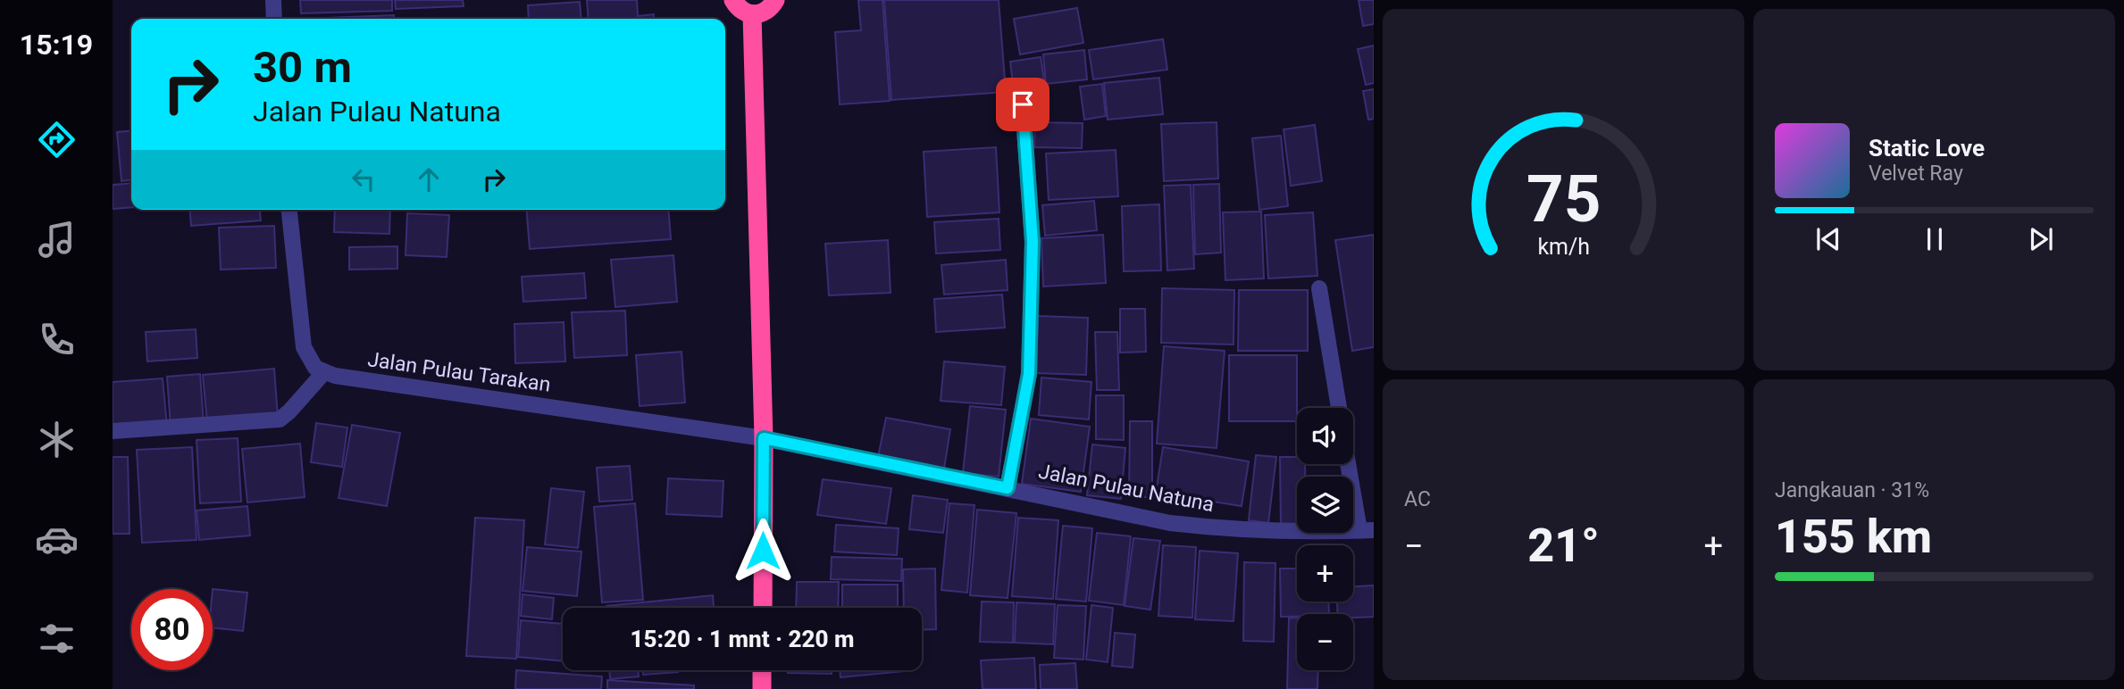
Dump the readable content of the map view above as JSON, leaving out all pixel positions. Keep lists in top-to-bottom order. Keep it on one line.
{"streets":{"street":["Jalan Pulau Tarakan","Jalan Pulau Natuna"]},"crossings":[["Jalan Pulau Tarakan","Jalan Pulau Natuna"]],"page":{"tabs":"15:19","turn":["30 m","Jalan Pulau Natuna"],"song":["Static Love","Velvet Ray"],"tile":["AC",["Jangkauan · 31%","155 km"]],"map_buttons":["+","−"],"heat":["−","21°","+"],"limit":"80","trip":"15:20 · 1 mnt · 220 m","gauge":["75","km/h"]}}
